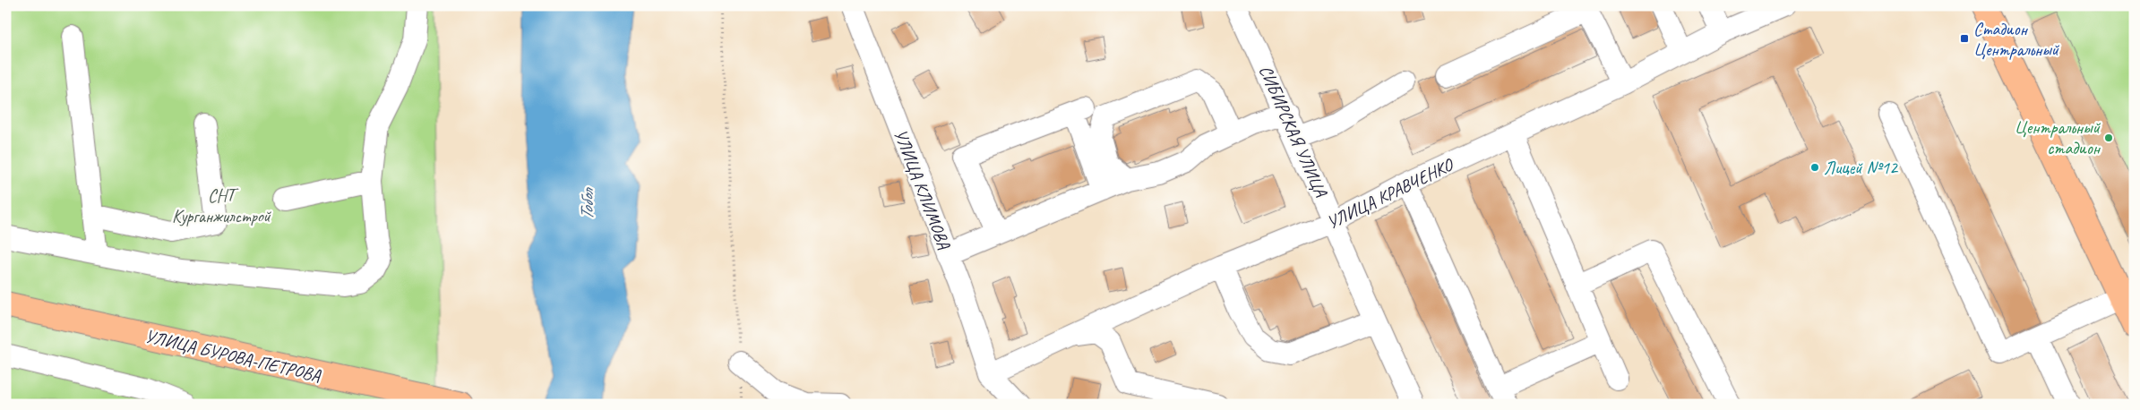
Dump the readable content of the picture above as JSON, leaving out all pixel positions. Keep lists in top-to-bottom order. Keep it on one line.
{"streets":{"main road":["УЛИЦА БУРОВА-ПЕТРОВА"],"street":["СИБИРСКАЯ УЛИЦА","УЛИЦА КЛИМОВА","УЛИЦА КРАВЧЕНКО"]},"crossings":[["СИБИРСКАЯ УЛИЦА","УЛИЦА КРАВЧЕНКО"],["УЛИЦА КЛИМОВА","УЛИЦА КРАВЧЕНКО"]],"water":["Тобол"],"parks":["СНТ Курганжилстрой"],"places":{"transit":["Стадион Центральный"],"other":["Центральный стадион","Лицей №12"]}}
